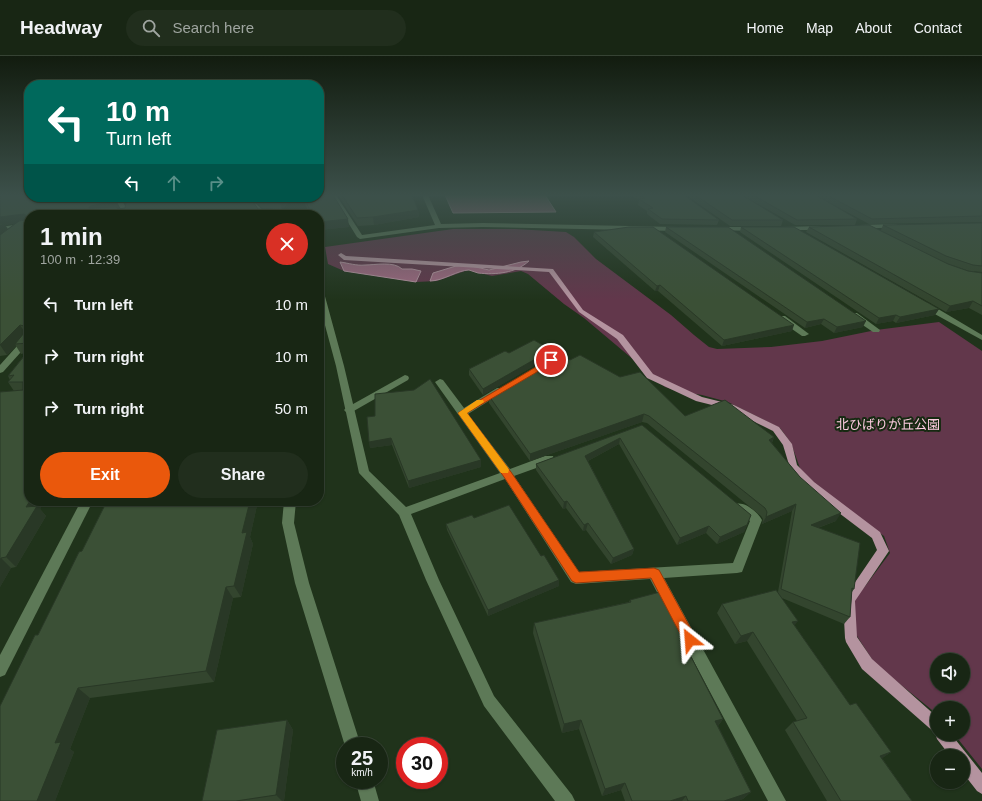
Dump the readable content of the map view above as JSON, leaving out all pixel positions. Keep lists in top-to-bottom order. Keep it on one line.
{"parks":["北ひばりが丘公園"],"page":{"header":"Headway","search":"Search here","nav":["Home","Map","About","Contact"],"turn":["10 m","Turn left"],"heading":["1 min","100 m · 12:39"],"list":[{"name":"Turn left","value":"10 m"},{"name":"Turn right","value":"10 m"},{"name":"Turn right","value":"50 m"}],"buttons":["Exit","Share"],"map_buttons":["+","−"],"speed":"25 km/h","limit":"30"}}
